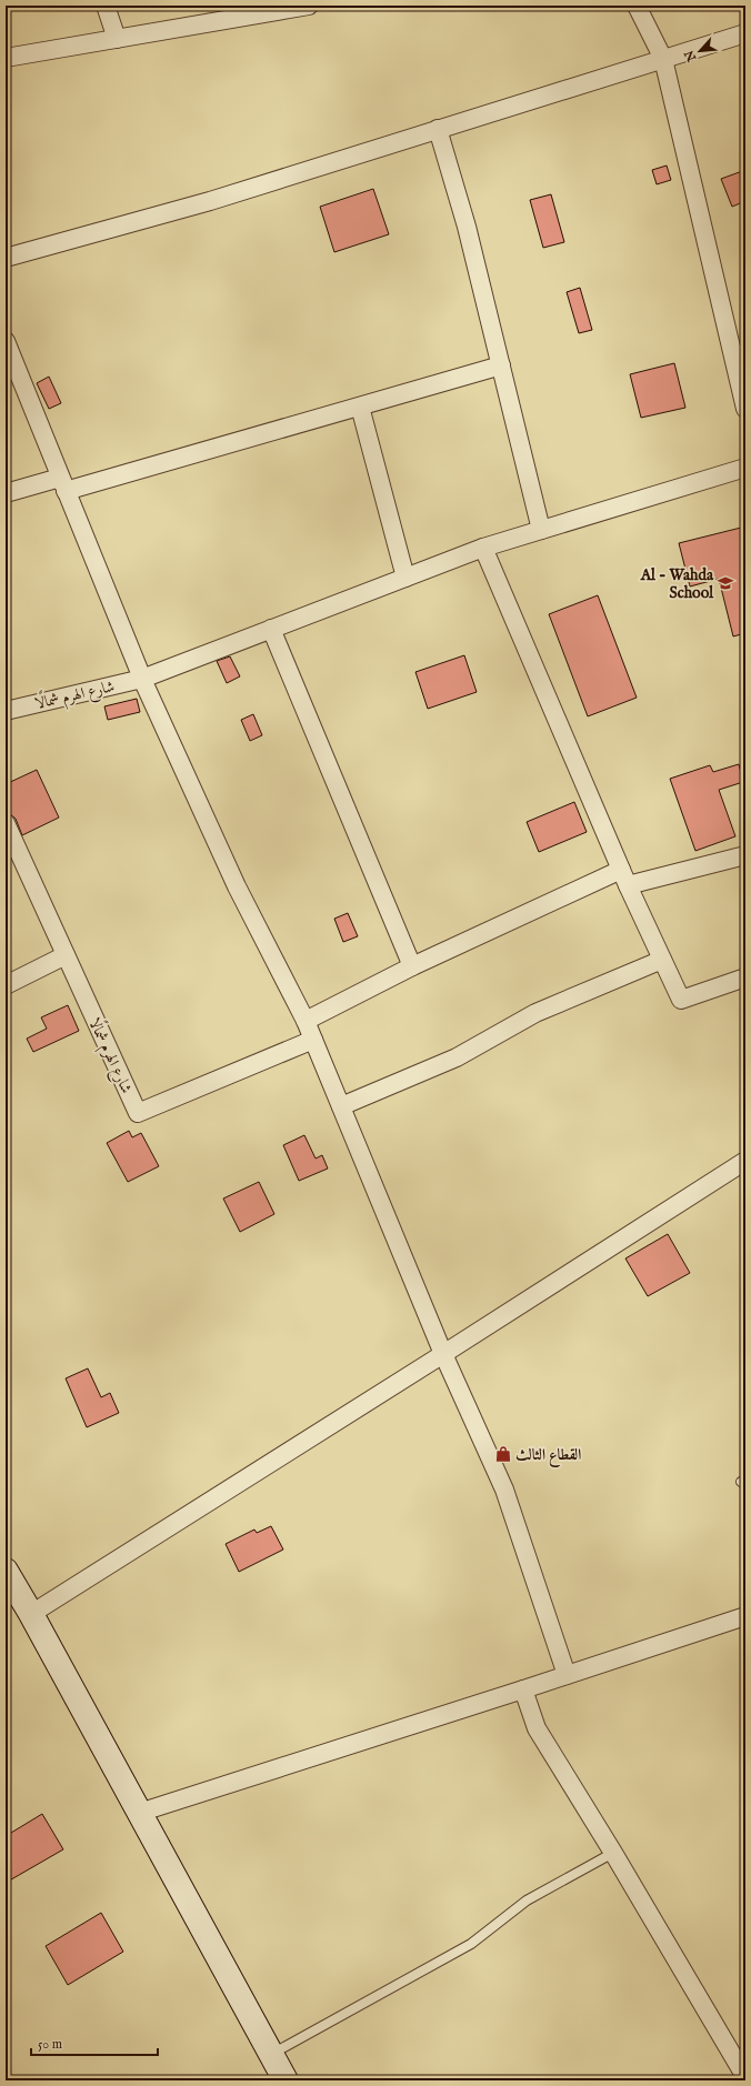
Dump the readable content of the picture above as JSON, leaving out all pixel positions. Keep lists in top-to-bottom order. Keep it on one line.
{"streets":{"street":["شارع الهرم شمالًا"]},"places":{"school or university":["Al - Wahda School"],"shop":["القطاع الثالث"]},"scale_bar":"50 m","north":"bottom left"}
